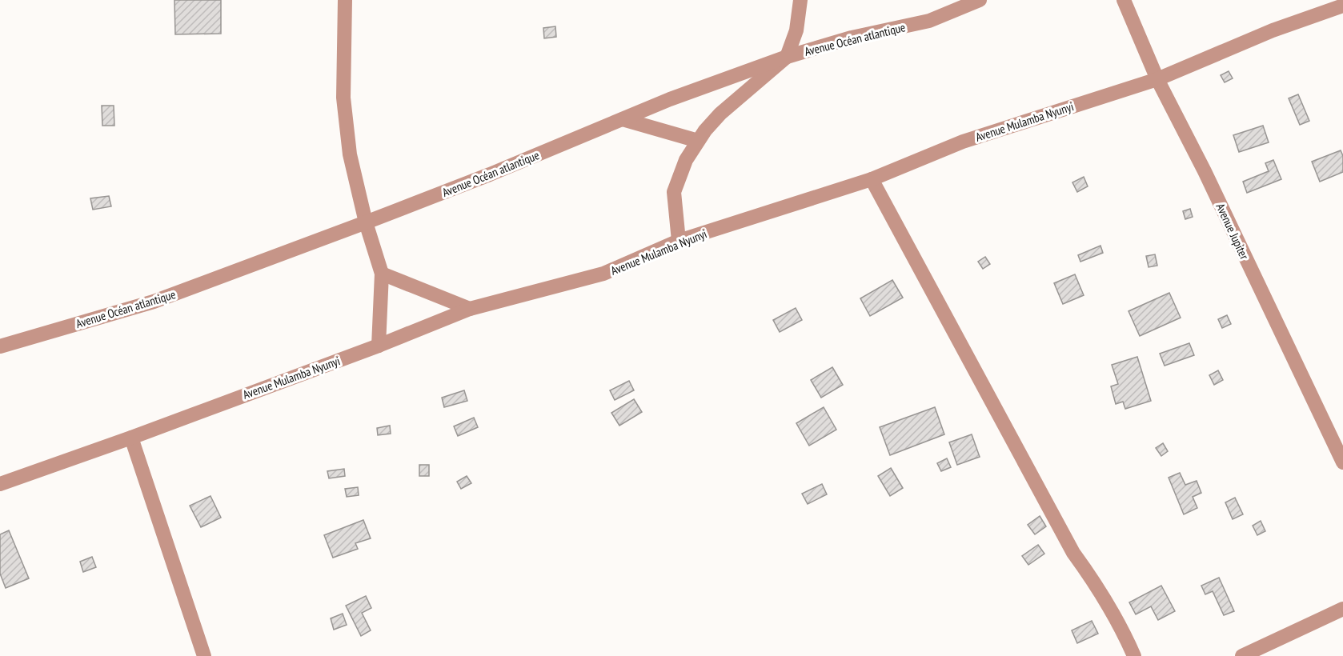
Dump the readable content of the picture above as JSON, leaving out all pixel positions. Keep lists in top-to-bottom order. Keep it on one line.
{"streets":{"street":["Avenue Océan atlantique","Avenue Mulamba Nyunyi","Avenue Jupiter"]},"crossings":[["Avenue Mulamba Nyunyi","Avenue Jupiter"]]}
